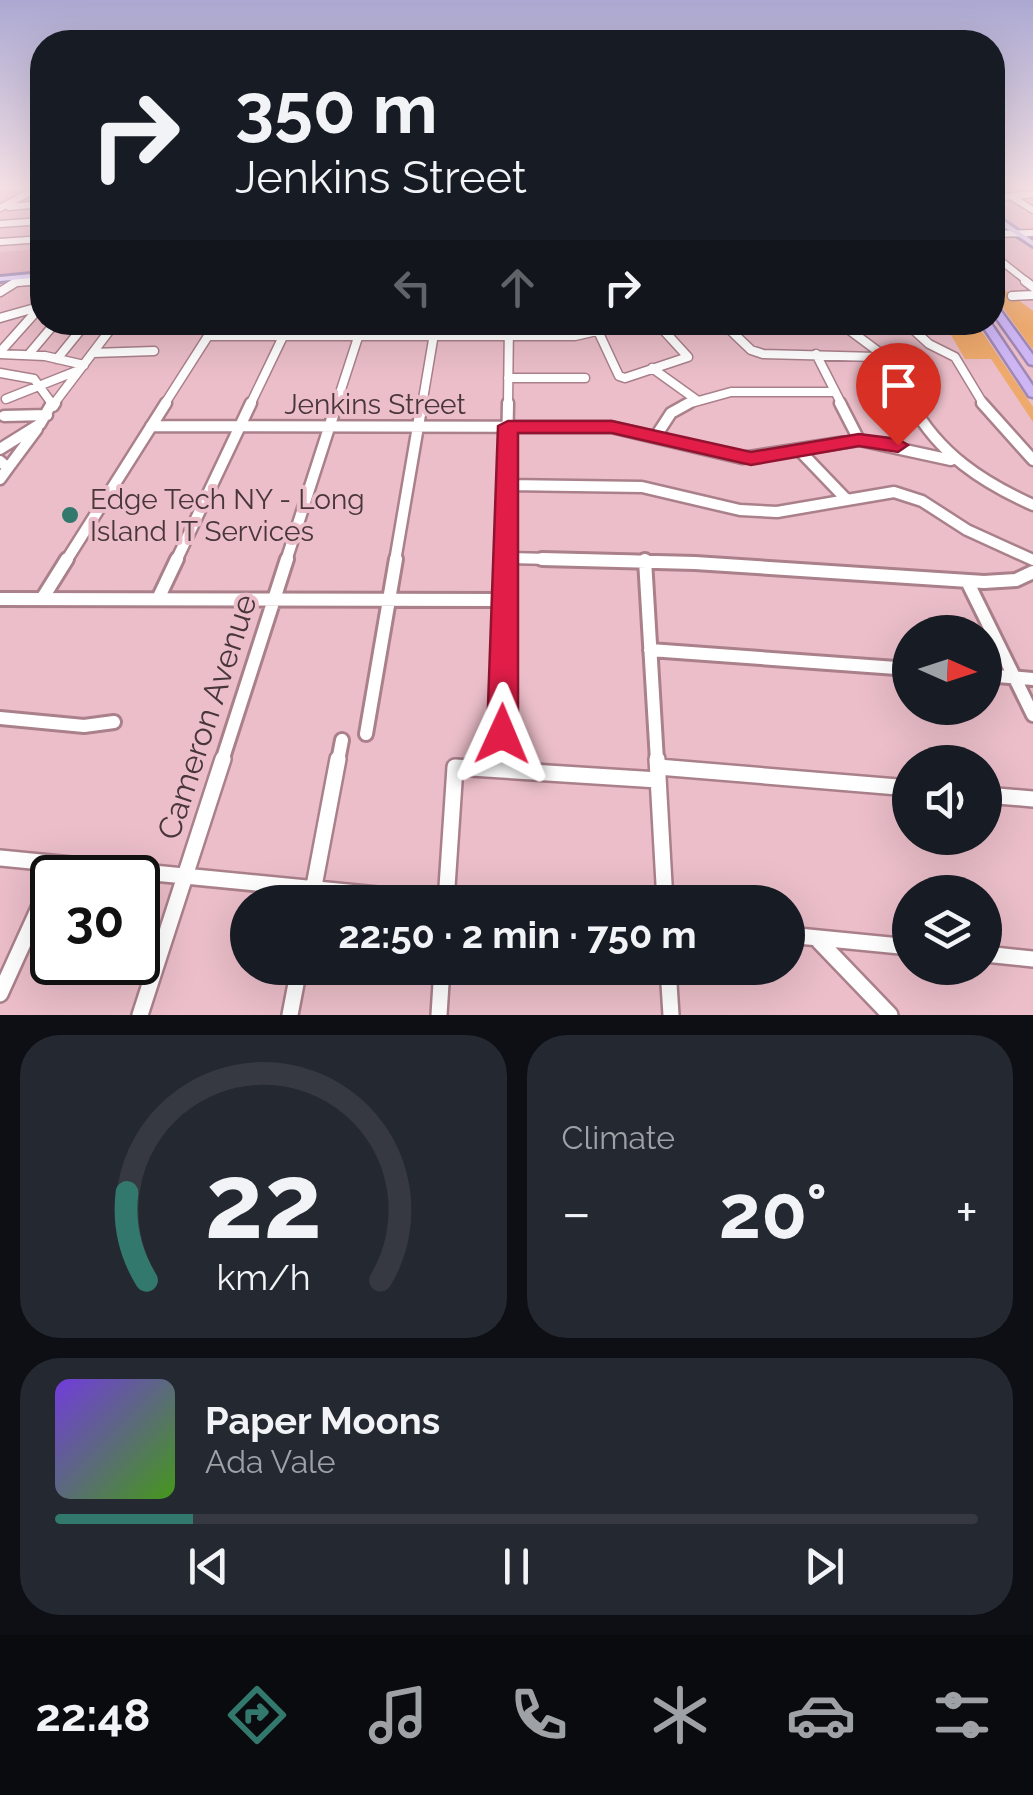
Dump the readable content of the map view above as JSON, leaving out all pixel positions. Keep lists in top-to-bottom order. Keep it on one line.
{"streets":{"street":["Jenkins Street","Cameron Avenue"]},"crossings":[["Jenkins Street","Cameron Avenue"]],"places":["Edge Tech NY - Long Island IT Services"],"north":"right","page":{"turn":["350 m","Jenkins Street"],"limit":"30","trip":"22:50 · 2 min · 750 m","tile":"Climate","heat":["−","20°","+"],"song":["Paper Moons","Ada Vale"],"tabs":"22:48","gauge":["22","km/h"]}}
